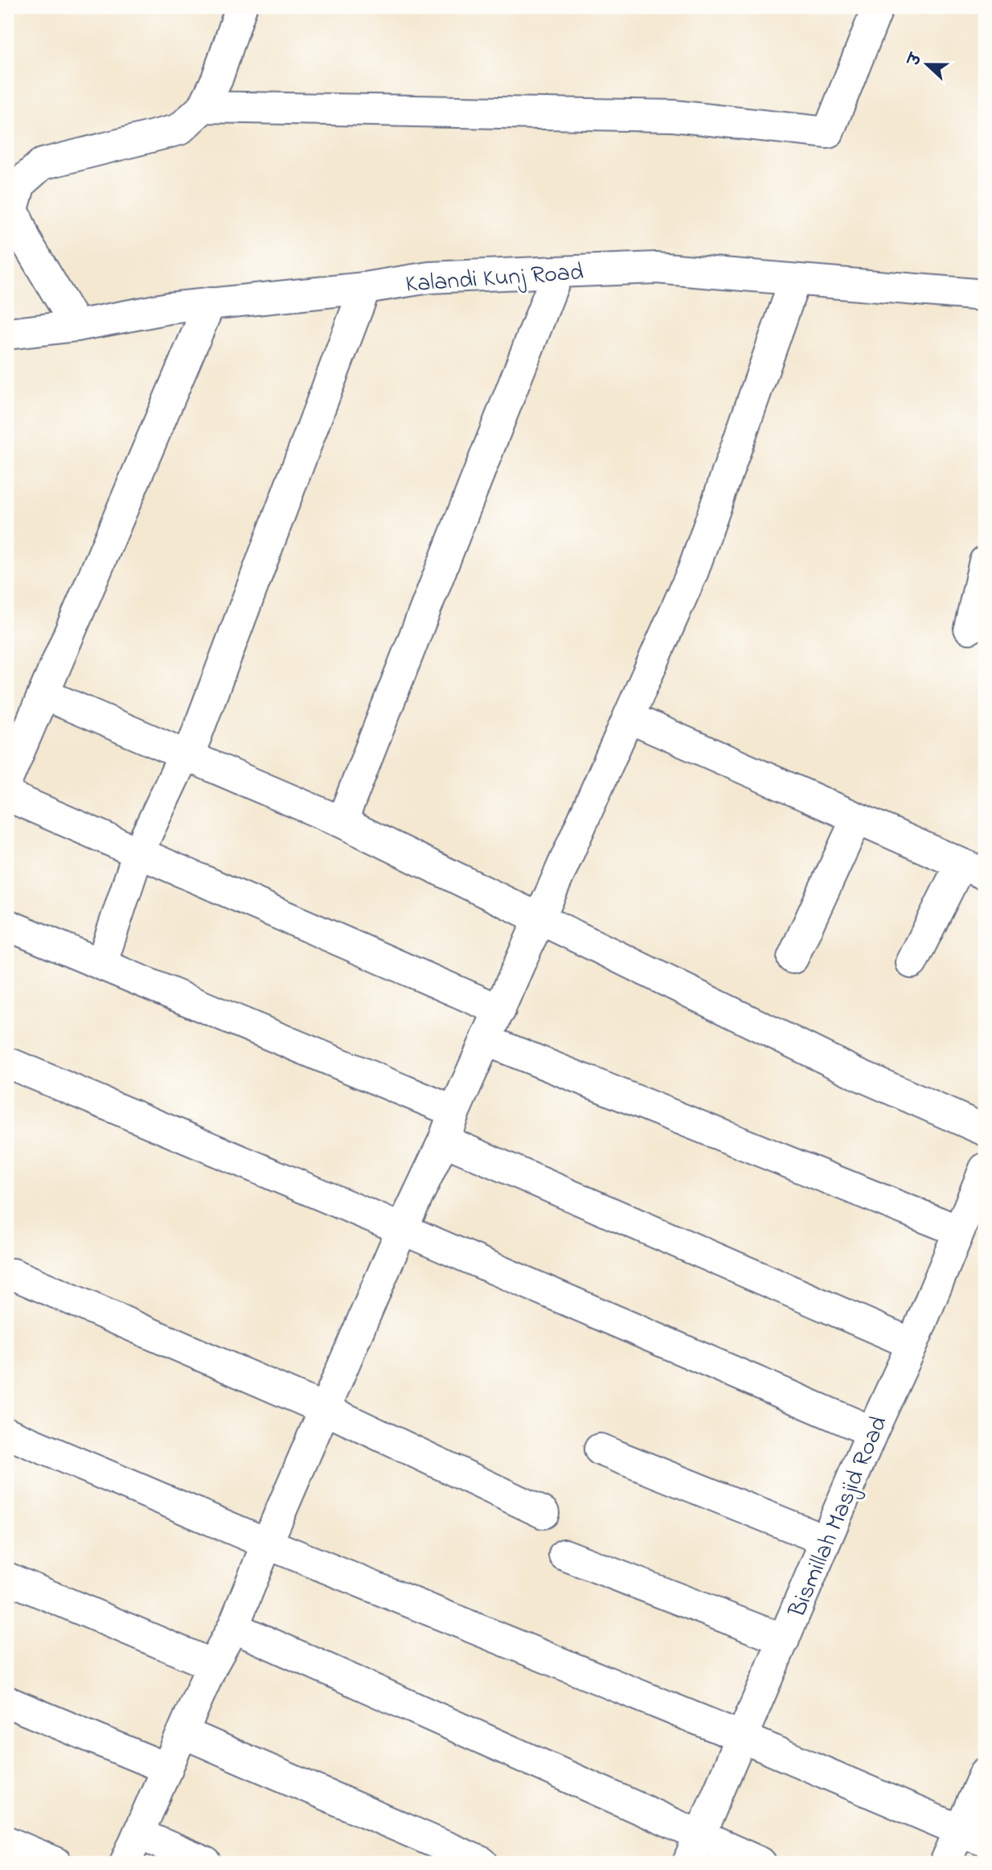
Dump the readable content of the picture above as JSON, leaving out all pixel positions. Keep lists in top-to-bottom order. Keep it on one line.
{"streets":{"street":["Kalandi Kunj Road","Bismillah Masjid Road"]},"north":"left"}
